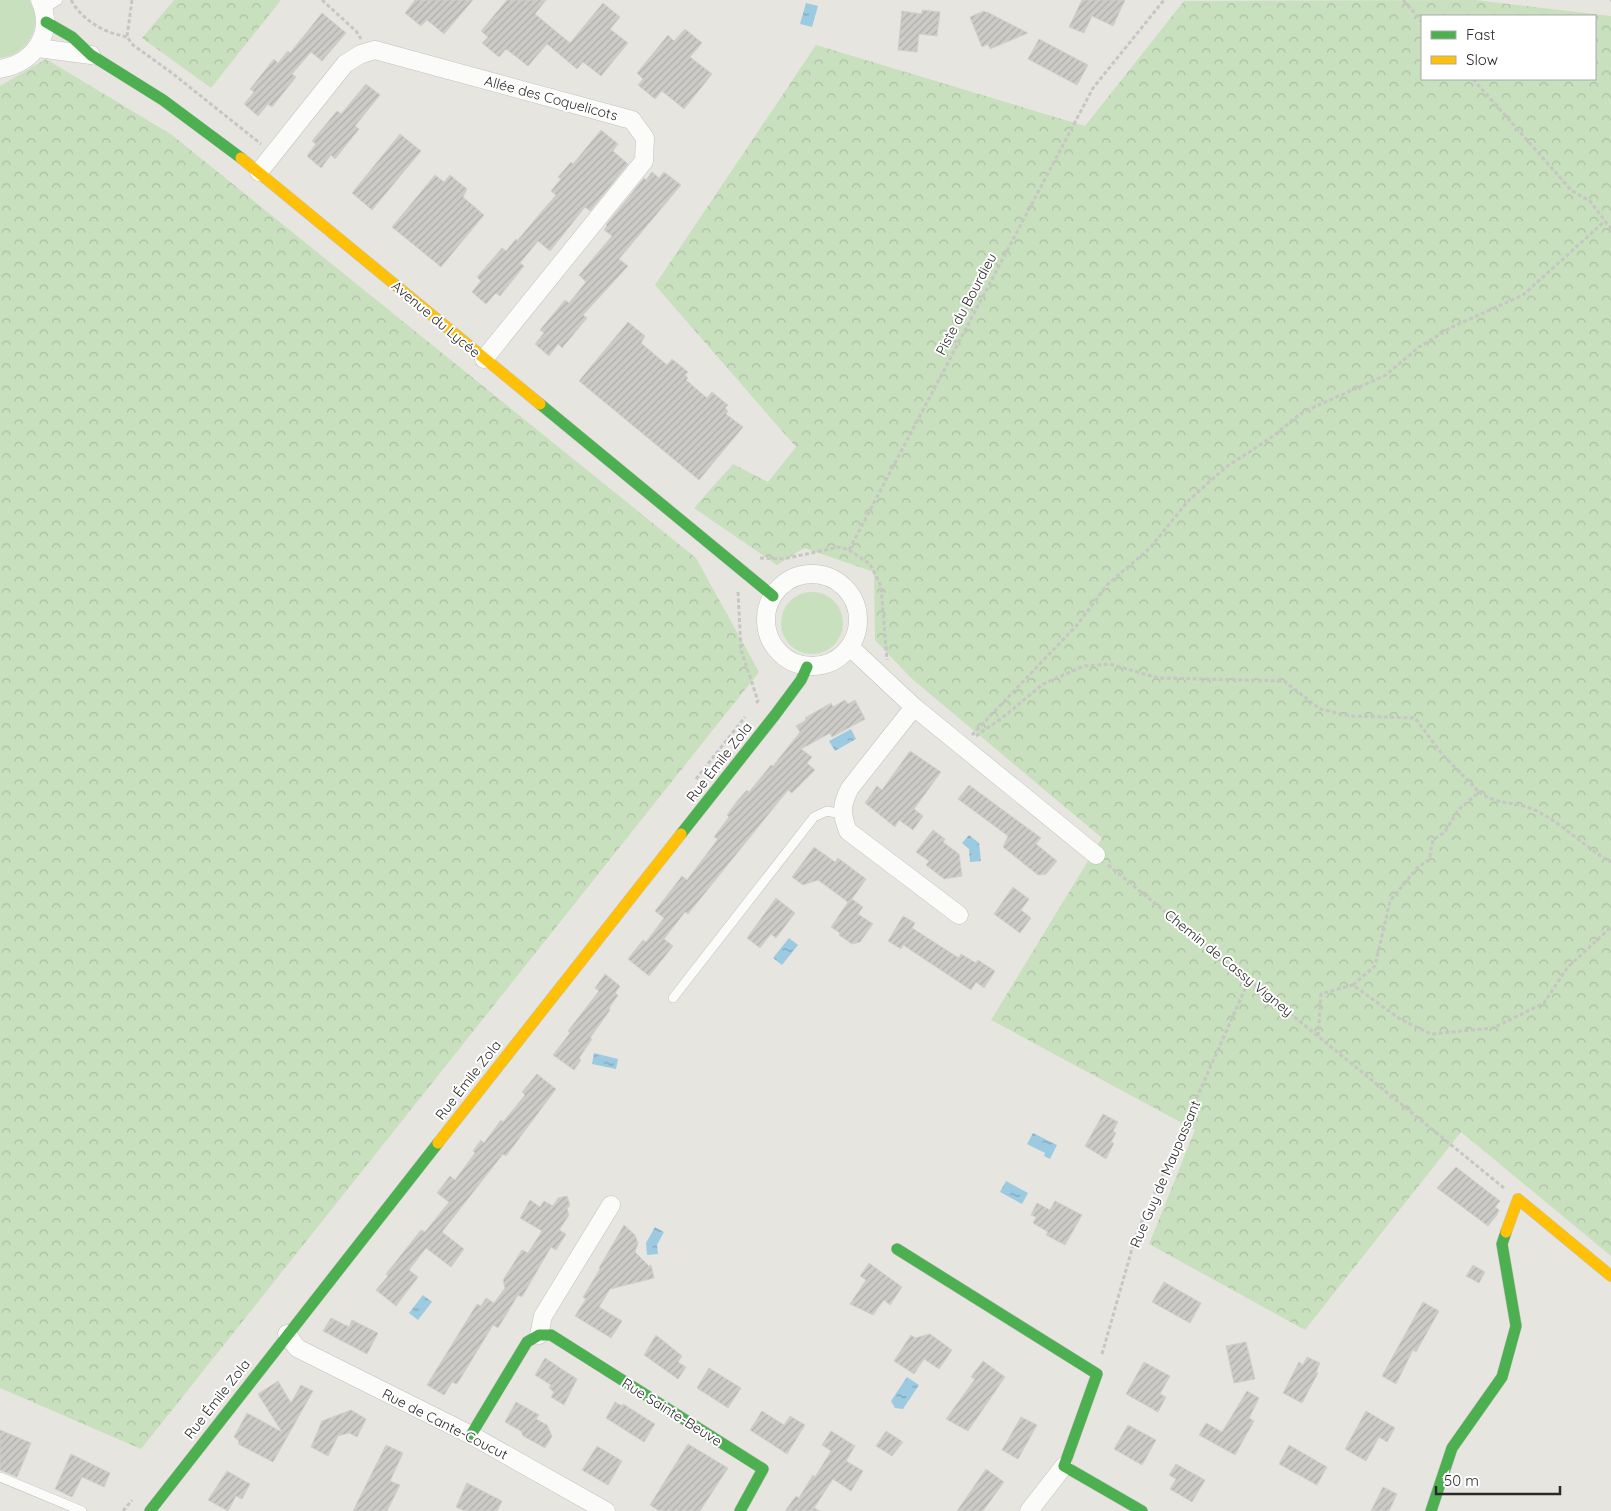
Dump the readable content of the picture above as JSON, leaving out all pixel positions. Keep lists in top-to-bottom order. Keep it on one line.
{"streets":{"street":["Allée des Coquelicots","Avenue du Lycée","Rue Émile Zola","Rue Sainte-Beuve","Rue de Cante-Coucut"],"path":["Piste du Bourdieu","Chemin de Cassy Vigney","Rue Guy de Maupassant"]},"crossings":[["Allée des Coquelicots","Avenue du Lycée"],["Avenue du Lycée","Rue Émile Zola"],["Rue Émile Zola","Rue de Cante-Coucut"],["Chemin de Cassy Vigney","Rue Guy de Maupassant"]],"legend":["Fast","Slow"],"scale_bar":"50 m"}
